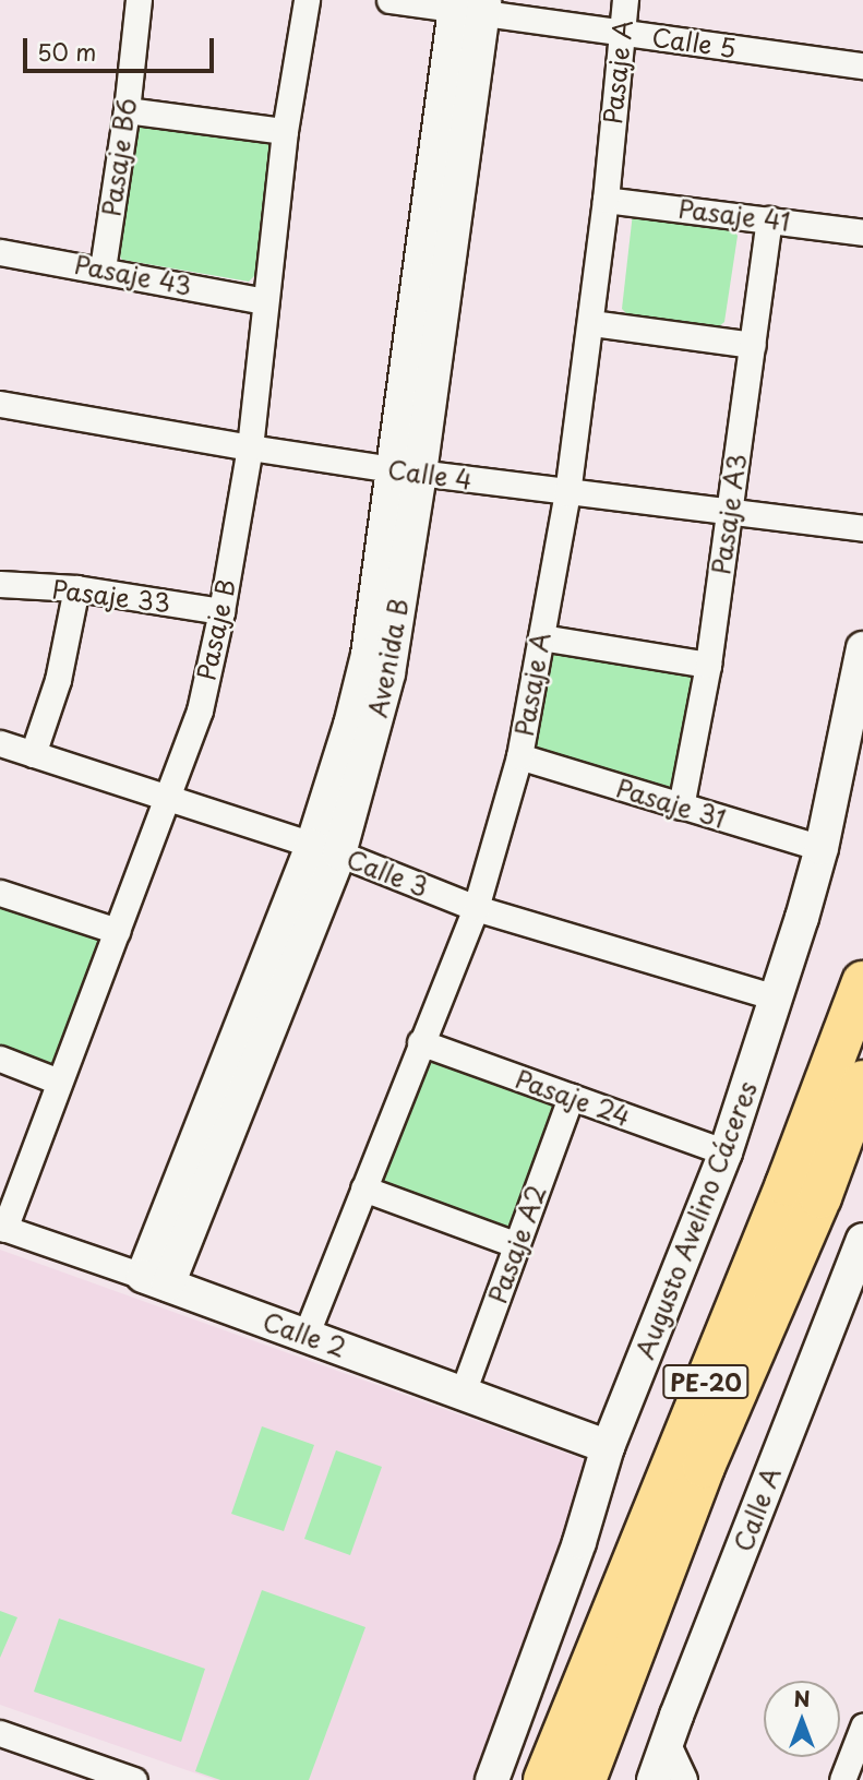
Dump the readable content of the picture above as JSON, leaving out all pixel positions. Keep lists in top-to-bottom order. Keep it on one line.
{"streets":{"highway":["PE-20"],"street":["Calle 5","Pasaje A","Pasaje B6","Pasaje 41","Pasaje 43","Calle 4","Pasaje A3","Pasaje 33","Pasaje B","Avenida B","Pasaje 31","Calle 3","Pasaje 24","Augusto Avelino Cáceres","Pasaje A2","Calle 2","Calle A"]},"crossings":[["Calle 5","Pasaje A"],["Calle 5","Avenida B"],["Pasaje A","Pasaje 41"],["Pasaje A","Calle 4"],["Pasaje A","Pasaje 31"],["Pasaje A","Calle 3"],["Pasaje A","Pasaje 24"],["Pasaje A","Calle 2"],["Pasaje B6","Pasaje 43"],["Pasaje 41","Pasaje A3"],["Pasaje 43","Pasaje B"],["Calle 4","Pasaje A3"],["Calle 4","Pasaje B"],["Calle 4","Avenida B"],["Pasaje A3","Pasaje 31"],["Pasaje 33","Pasaje B"],["Pasaje B","Calle 3"],["Pasaje B","Calle 2"],["Avenida B","Calle 3"],["Avenida B","Calle 2"],["Pasaje 31","Augusto Avelino Cáceres"],["Calle 3","Augusto Avelino Cáceres"],["Pasaje 24","Augusto Avelino Cáceres"],["Pasaje 24","Pasaje A2"],["Augusto Avelino Cáceres","Calle 2"],["Pasaje A2","Calle 2"]],"scale_bar":"50 m","north":"top"}
